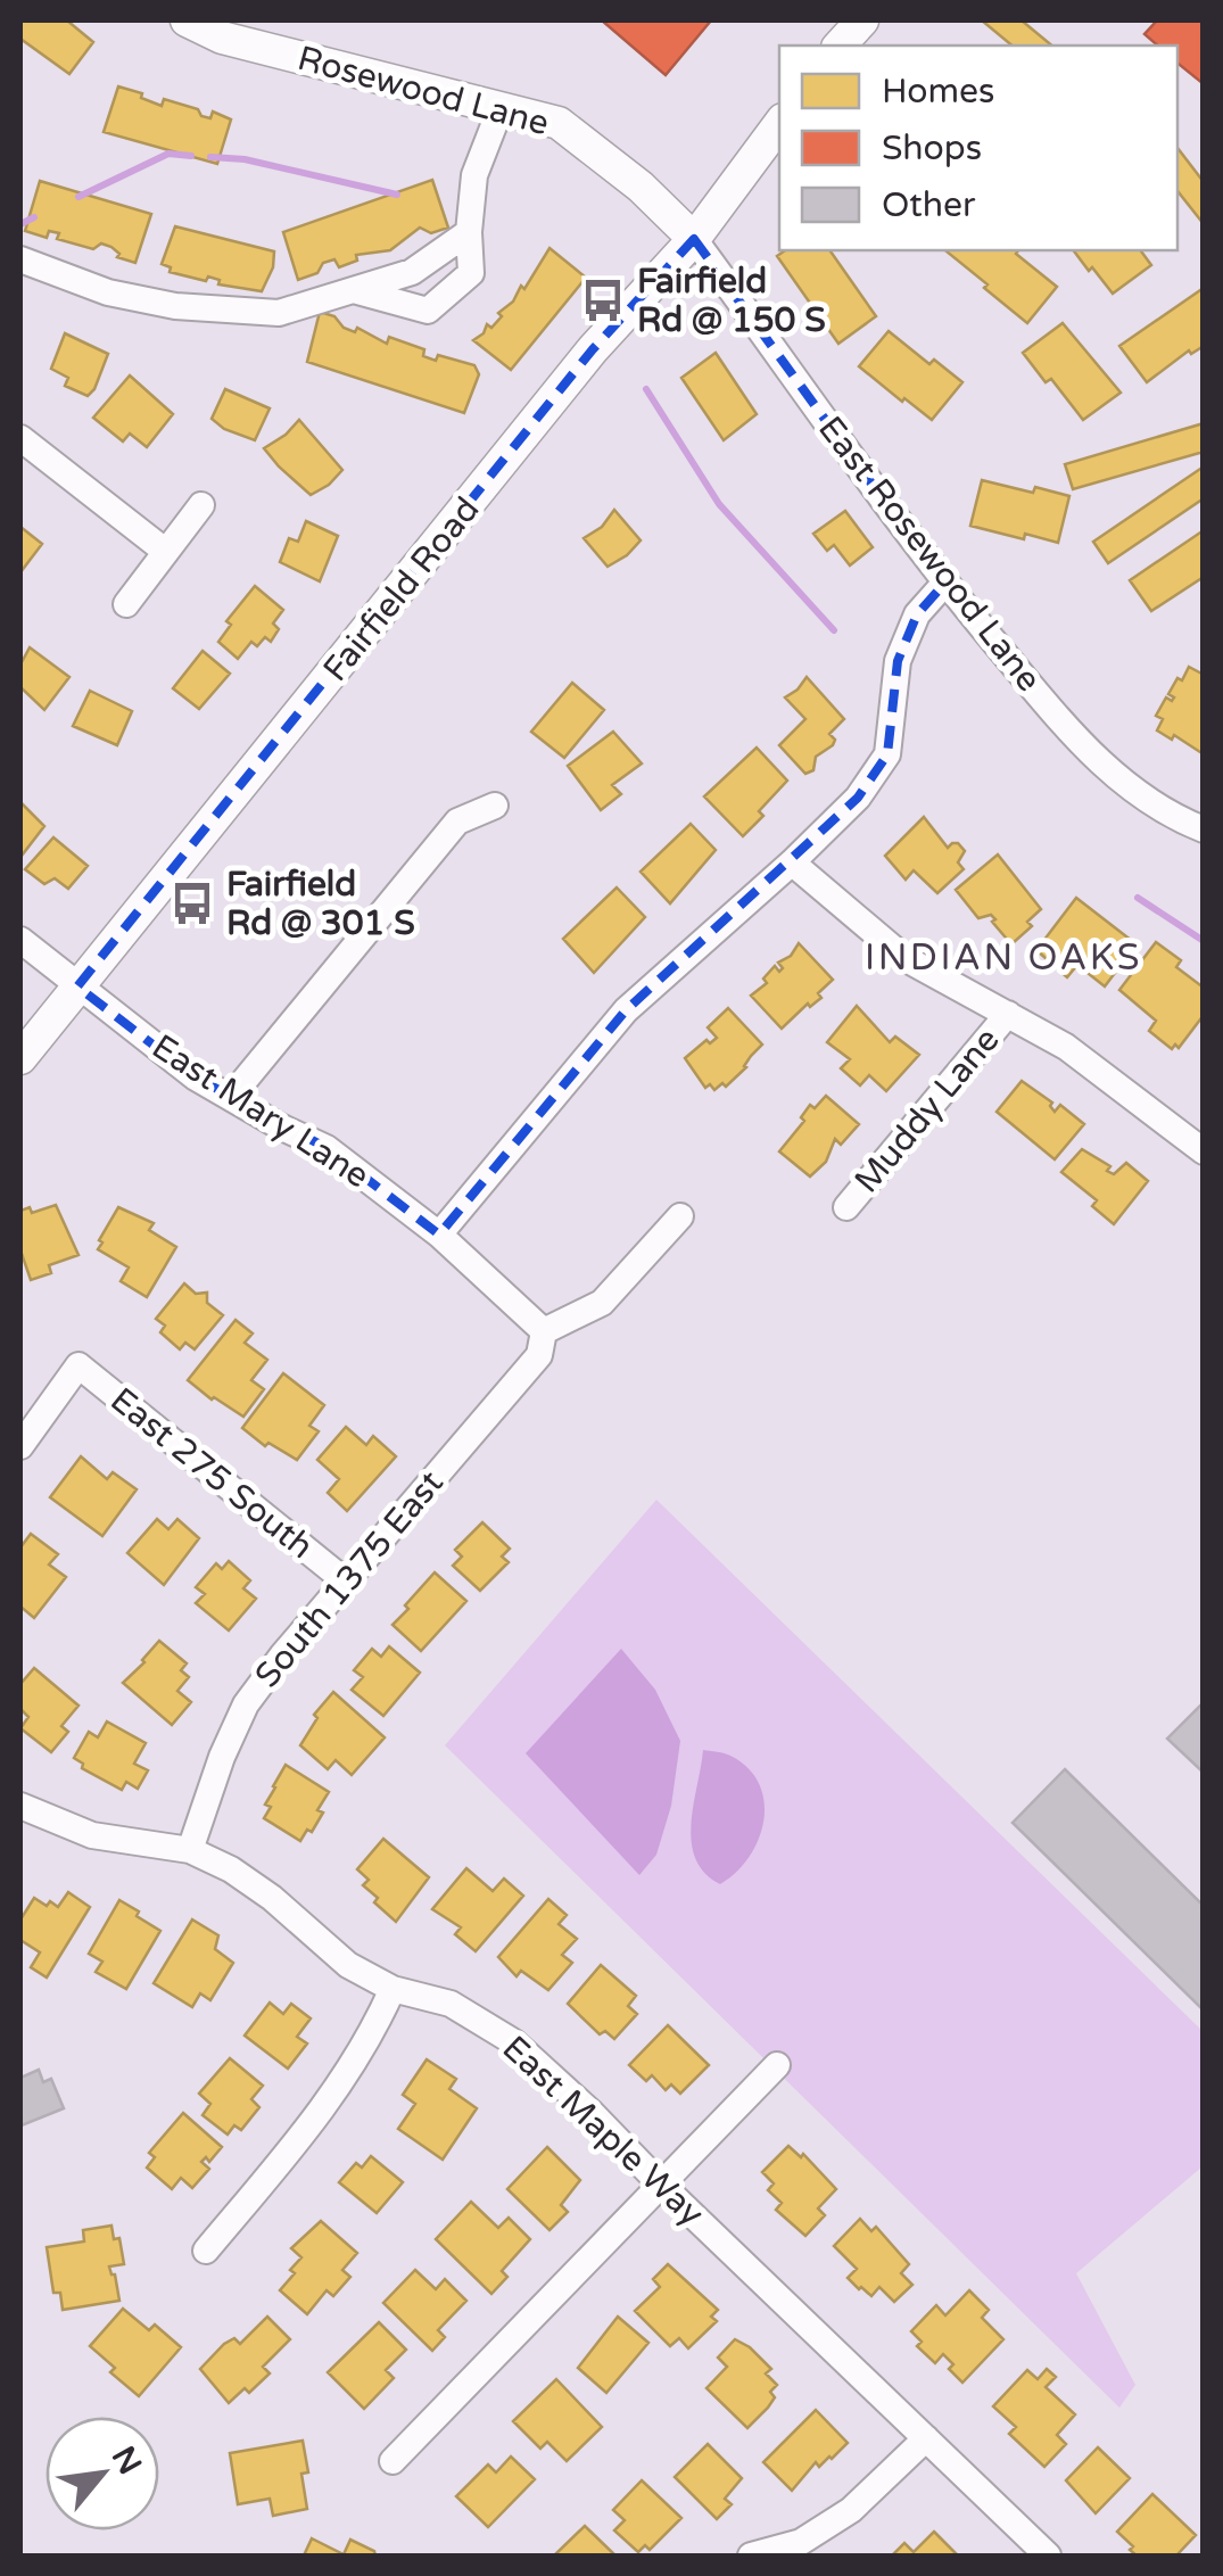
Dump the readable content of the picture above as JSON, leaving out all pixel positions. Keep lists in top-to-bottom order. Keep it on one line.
{"streets":{"street":["Rosewood Lane","East Rosewood Lane","Fairfield Road","Muddy Lane","East Mary Lane","East 275 South","South 1375 East","East Maple Way"]},"crossings":[["Rosewood Lane","East Rosewood Lane"],["Rosewood Lane","Fairfield Road"],["East Rosewood Lane","Fairfield Road"],["Fairfield Road","East Mary Lane"],["East Mary Lane","South 1375 East"],["East 275 South","South 1375 East"],["South 1375 East","East Maple Way"]],"districts":["INDIAN OAKS"],"places":{"bus stop":["Fairfield Rd @ 150 S","Fairfield Rd @ 301 S"]},"legend":["Homes","Shops","Other"],"north":"top right"}
